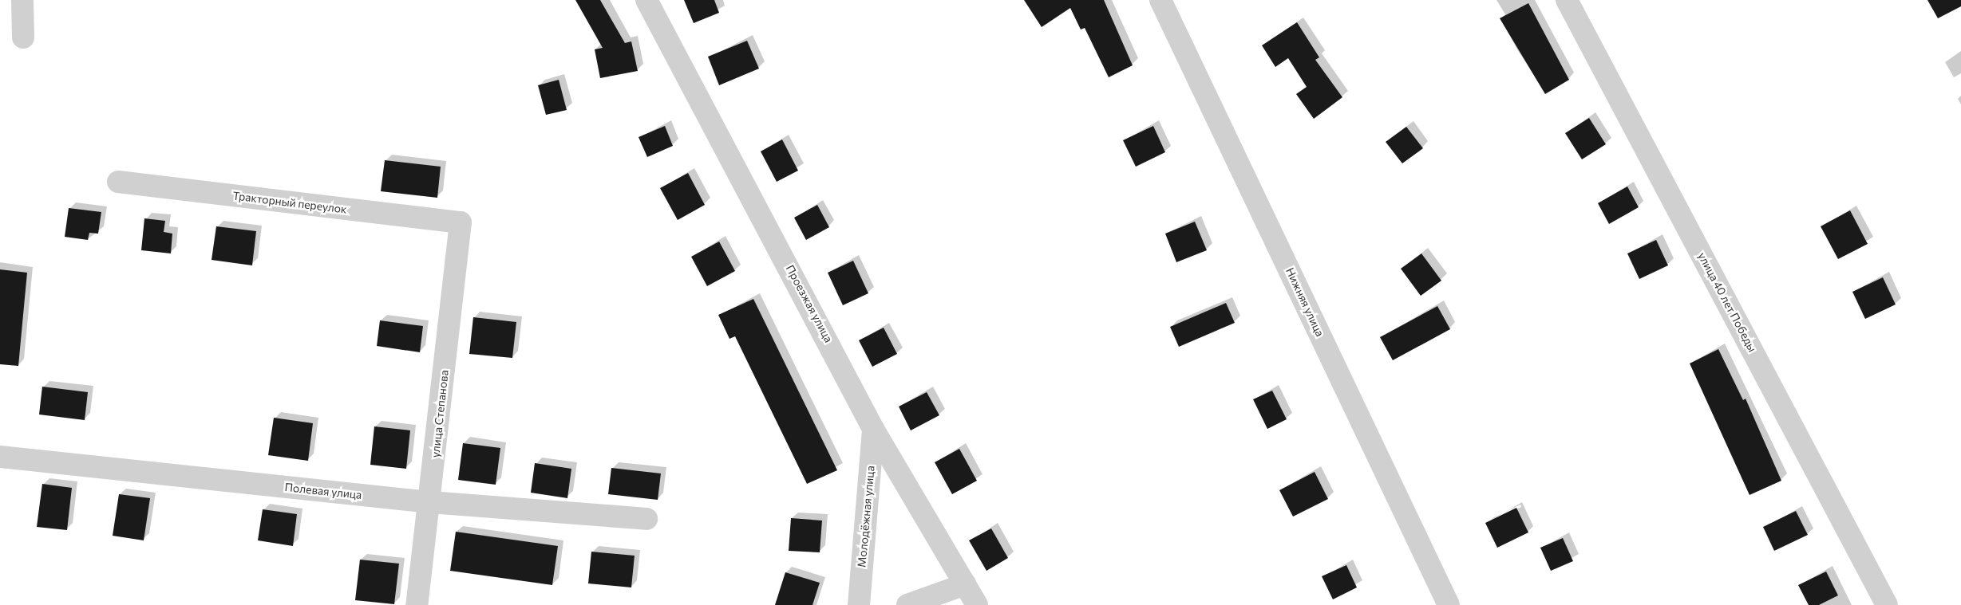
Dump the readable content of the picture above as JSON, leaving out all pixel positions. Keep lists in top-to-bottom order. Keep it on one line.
{"streets":{"street":["Тракторный переулок","Нижняя улица","улица 40 лет Победы","Проезжая улица","улица Степанова","Полевая улица","Молодёжная улица"]},"crossings":[["Тракторный переулок","улица Степанова"],["Проезжая улица","Молодёжная улица"],["улица Степанова","Полевая улица"]]}
